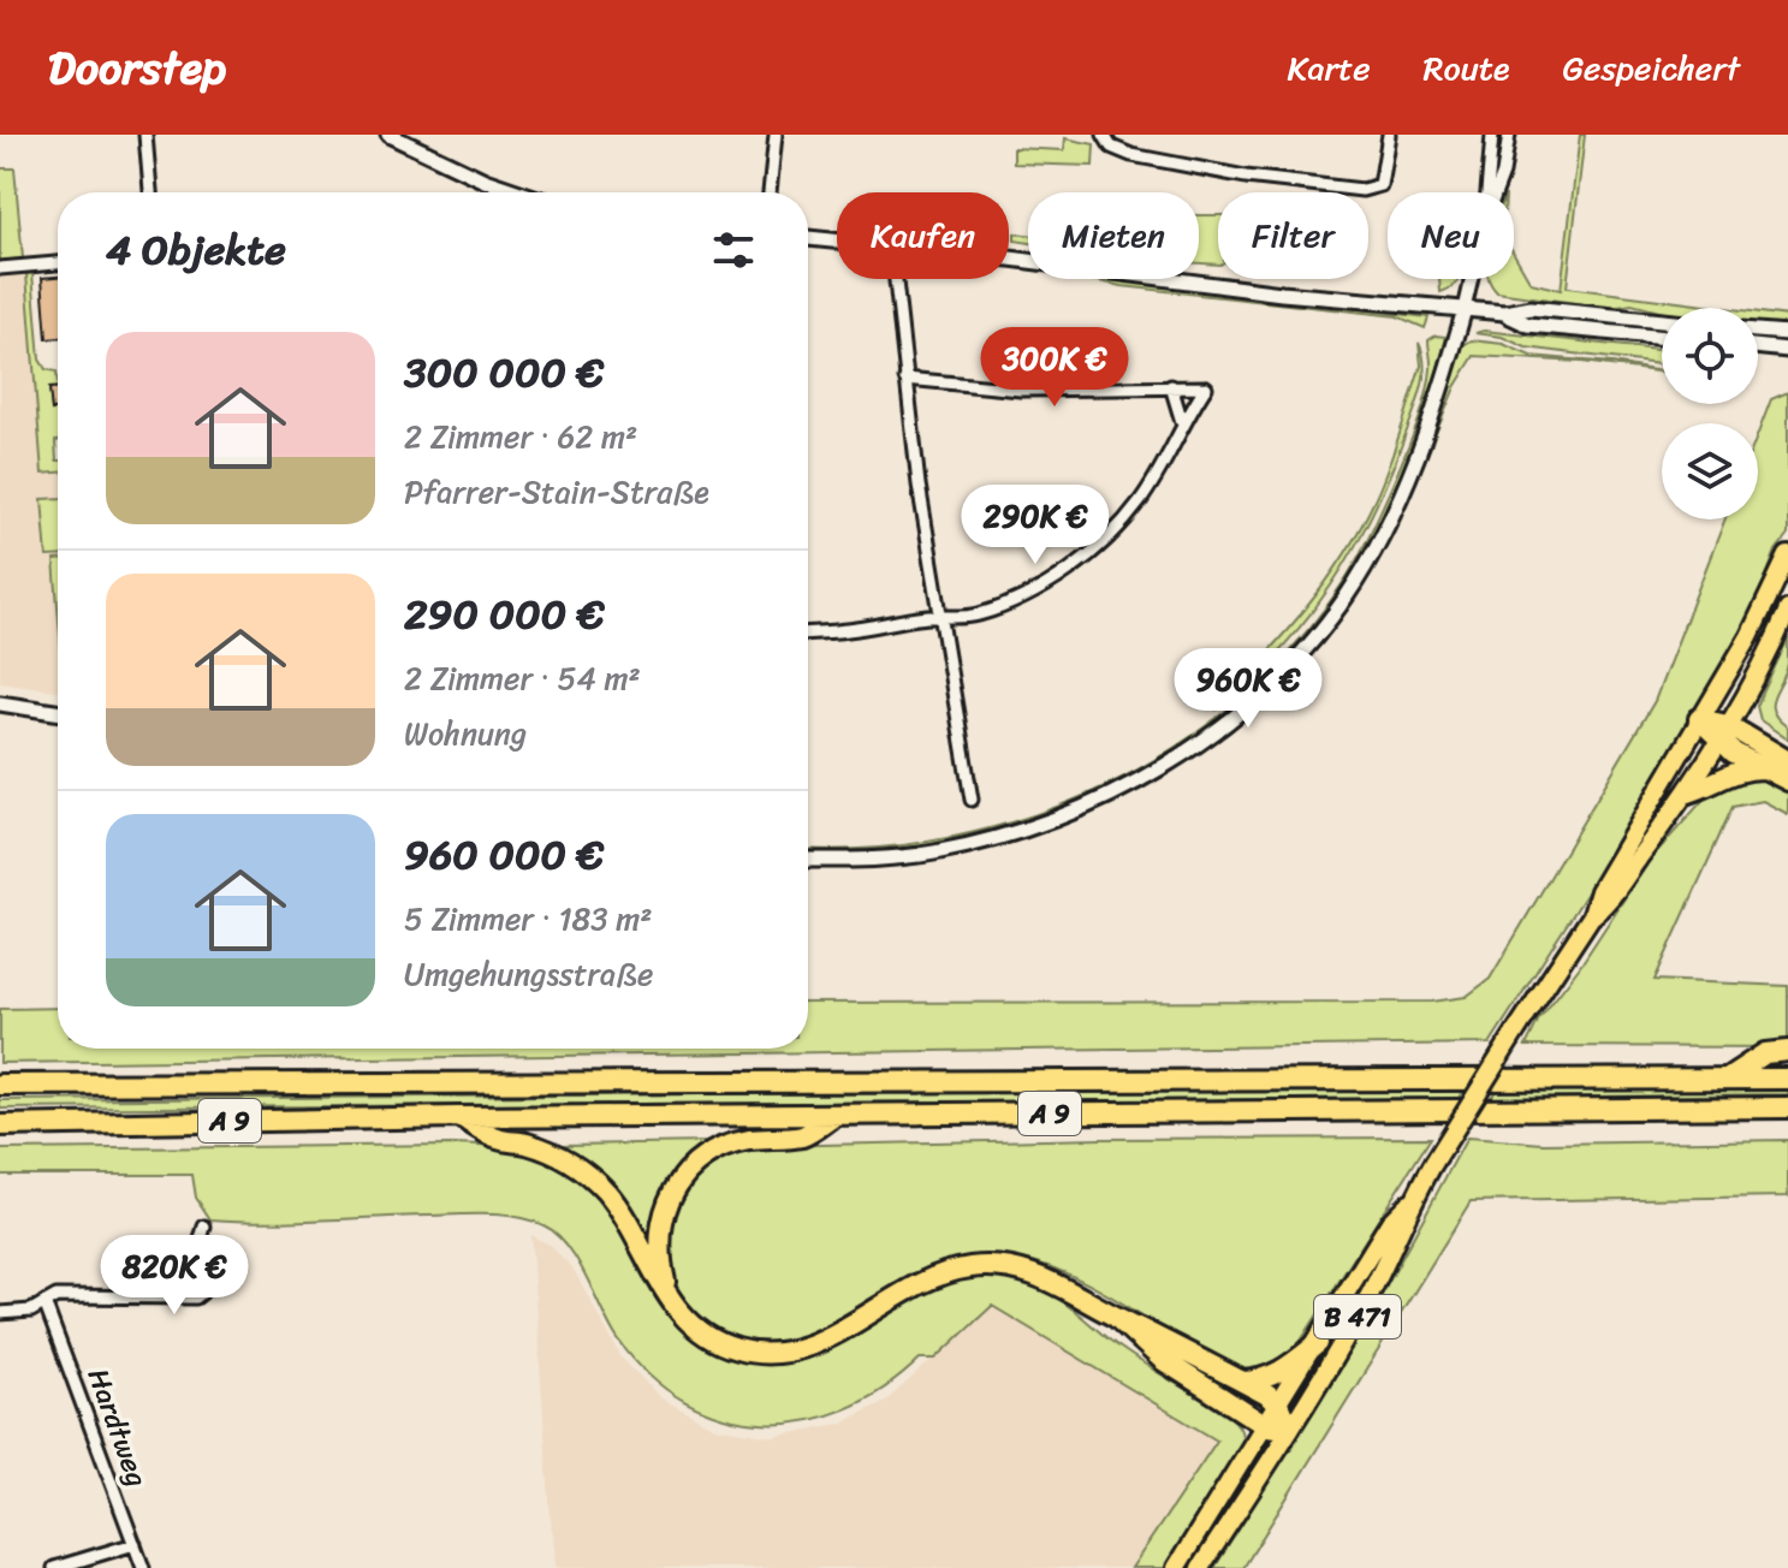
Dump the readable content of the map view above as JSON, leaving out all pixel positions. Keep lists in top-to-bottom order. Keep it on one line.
{"streets":{"highway":["A 9"],"main road":["B 471"],"street":["Hardtweg"]},"page":{"header":"Doorstep","nav":["Karte","Route","Gespeichert"],"chip":["Kaufen","Mieten","Filter","Neu"],"heading":"4 Objekte","list":[{"name":"300 000 €","note":"2 Zimmer · 62 m² · Pfarrer-Stain-Straße"},{"name":"290 000 €","note":"2 Zimmer · 54 m² · Wohnung"},{"name":"960 000 €","note":"5 Zimmer · 183 m² · Umgehungsstraße"}],"price":["300K €","290K €","960K €","820K €"]}}
